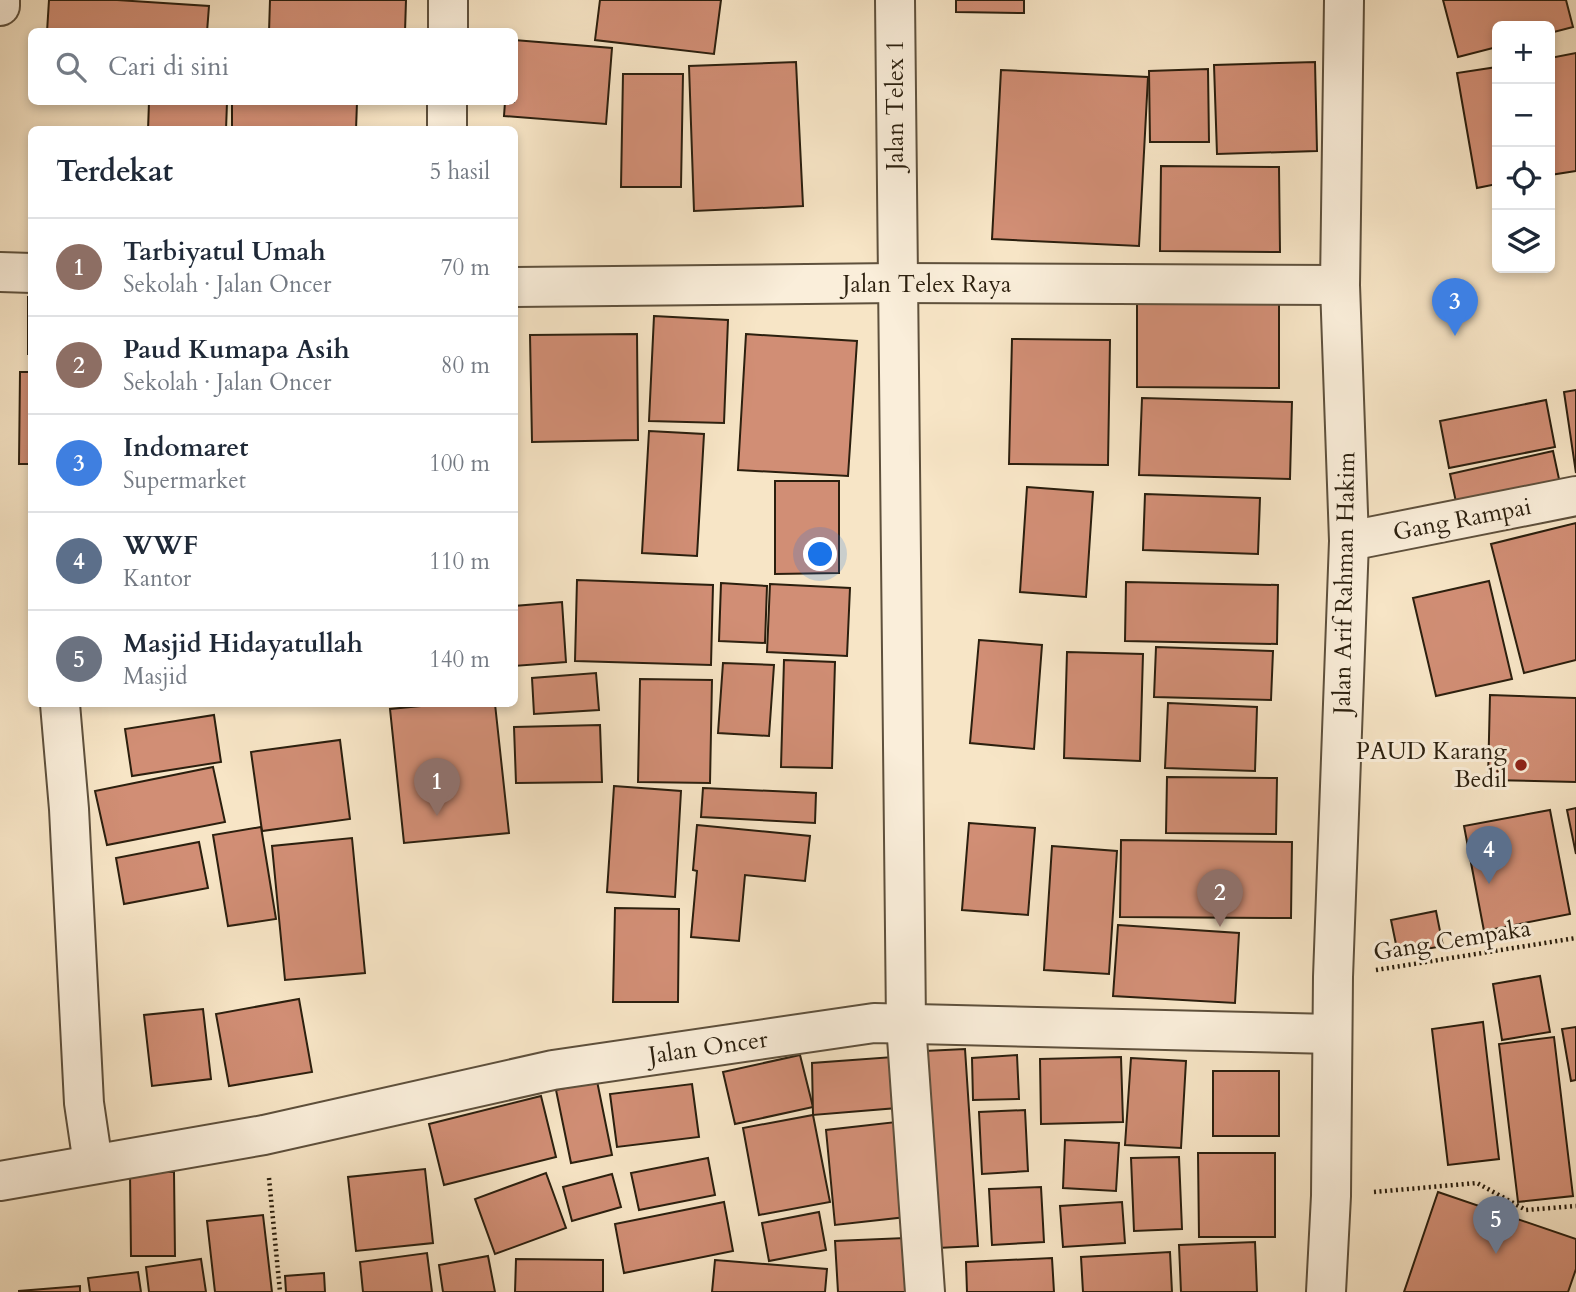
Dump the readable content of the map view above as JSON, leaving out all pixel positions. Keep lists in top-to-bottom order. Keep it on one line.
{"streets":{"street":["Jalan Telex 1","Jalan Telex Raya","Gang Rampai","Jalan Arif Rahman Hakim","Jalan Oncer"],"path":["Gang Cempaka"]},"crossings":[["Jalan Telex 1","Jalan Telex Raya"],["Jalan Telex 1","Jalan Oncer"],["Jalan Telex Raya","Jalan Arif Rahman Hakim"],["Gang Rampai","Jalan Arif Rahman Hakim"],["Jalan Arif Rahman Hakim","Gang Cempaka"],["Jalan Arif Rahman Hakim","Jalan Oncer"]],"places":["PAUD Karang Bedil"],"page":{"map_buttons":["+","−"],"search":"Cari di sini","heading":["Terdekat","5 hasil"],"list":[{"mark":"1","name":"Tarbiyatul Umah","note":"Sekolah · Jalan Oncer","value":"70 m"},{"mark":"2","name":"Paud Kumapa Asih","note":"Sekolah · Jalan Oncer","value":"80 m"},{"mark":"3","name":"Indomaret","note":"Supermarket","value":"100 m"},{"mark":"4","name":"WWF","note":"Kantor","value":"110 m"},{"mark":"5","name":"Masjid Hidayatullah","note":"Masjid","value":"140 m"}],"pins":["3","1","4","2","5"]}}
